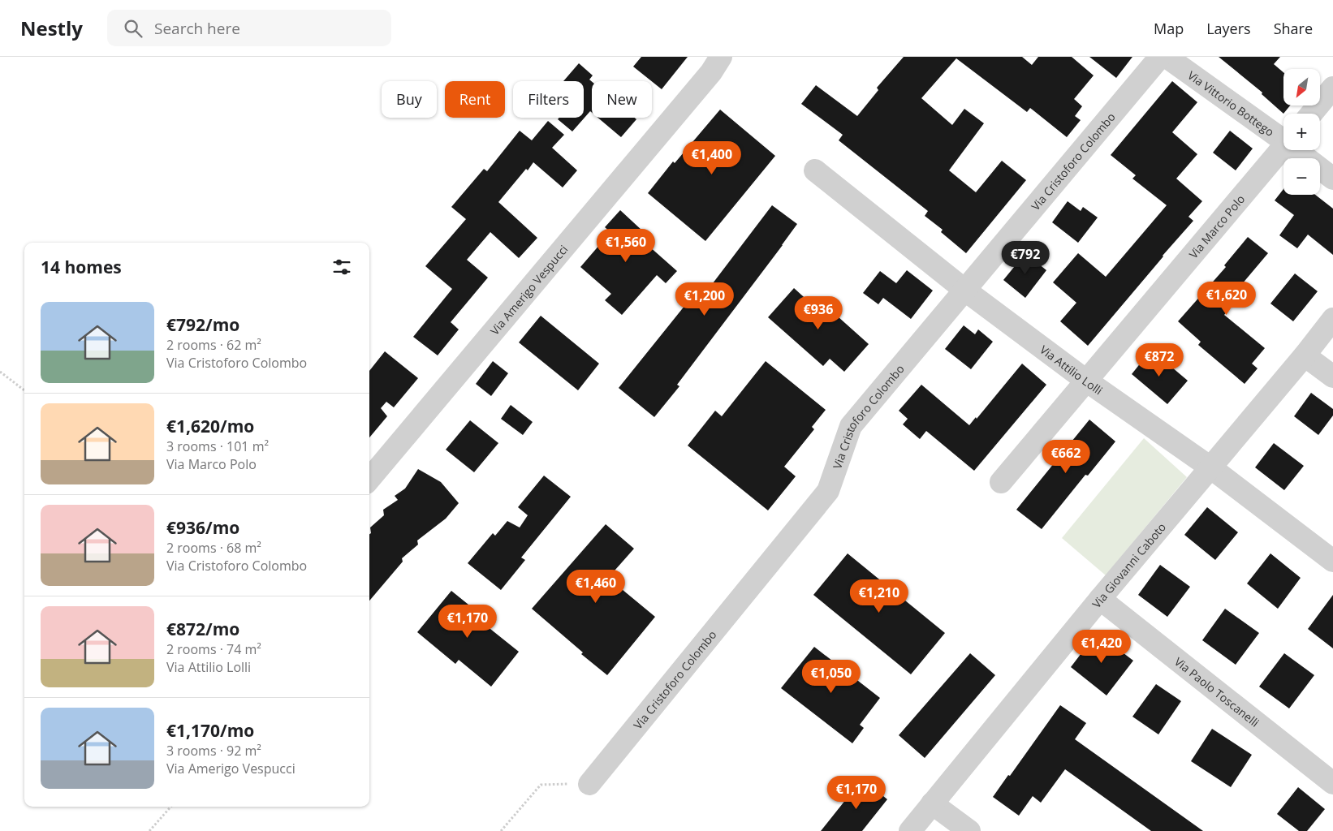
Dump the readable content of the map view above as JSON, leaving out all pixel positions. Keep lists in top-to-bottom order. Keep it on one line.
{"streets":{"street":["Via Vittorio Bottego","Via Cristoforo Colombo","Via Marco Polo","Via Amerigo Vespucci","Via Attilio Lolli","Via Giovanni Caboto","Via Paolo Toscanelli"]},"crossings":[["Via Cristoforo Colombo","Via Attilio Lolli"],["Via Marco Polo","Via Attilio Lolli"],["Via Attilio Lolli","Via Giovanni Caboto"],["Via Giovanni Caboto","Via Paolo Toscanelli"]],"north":"bottom left","page":{"header":"Nestly","search":"Search here","nav":["Map","Layers","Share"],"map_buttons":["+","−"],"chip":["Buy","Rent","Filters","New"],"price":["€1,400","€1,560","€792","€1,620","€1,200","€936","€872","€662","€1,460","€1,210","€1,170","€1,420","€1,050","€1,170"],"heading":"14 homes","list":[{"name":"€792/mo","note":"2 rooms · 62 m² · Via Cristoforo Colombo"},{"name":"€1,620/mo","note":"3 rooms · 101 m² · Via Marco Polo"},{"name":"€936/mo","note":"2 rooms · 68 m² · Via Cristoforo Colombo"},{"name":"€872/mo","note":"2 rooms · 74 m² · Via Attilio Lolli"},{"name":"€1,170/mo","note":"3 rooms · 92 m² · Via Amerigo Vespucci"}]}}
